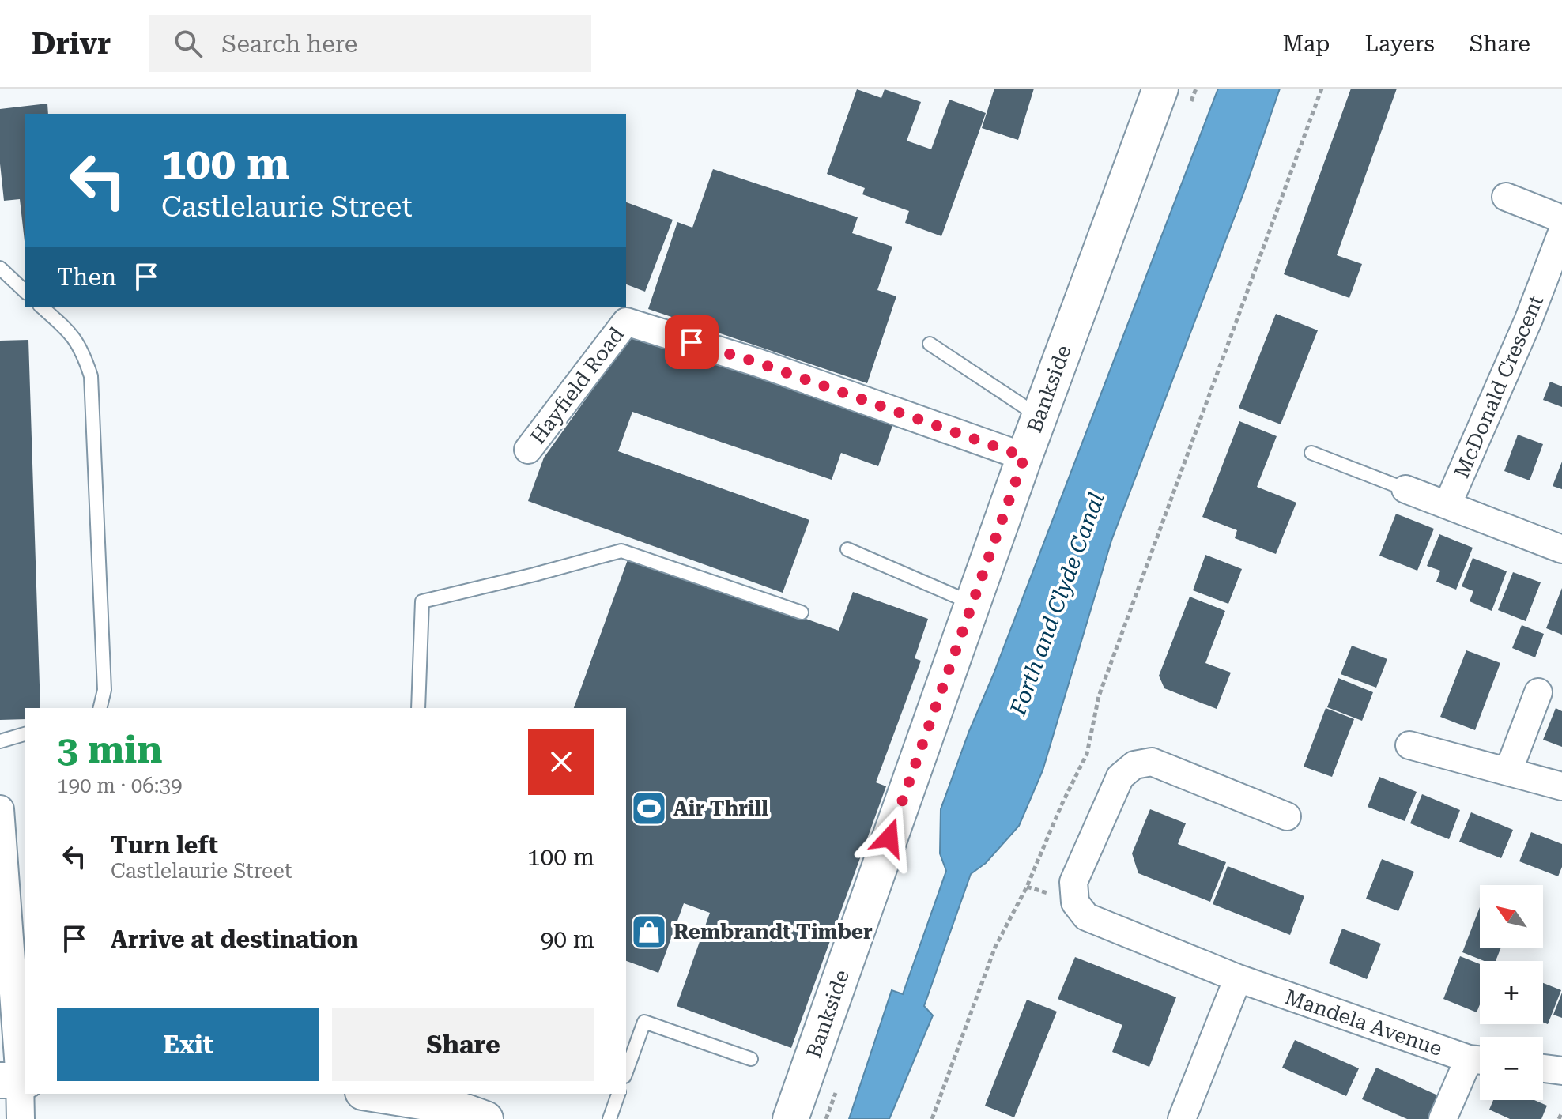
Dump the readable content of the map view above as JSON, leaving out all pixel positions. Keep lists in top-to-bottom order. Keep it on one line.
{"streets":{"street":["Hayfield Road","McDonald Crescent","Bankside","Mandela Avenue"]},"crossings":[["Hayfield Road","Bankside"]],"water":["Forth and Clyde Canal"],"places":{"sports":["Air Thrill"],"shop":["Rembrandt Timber"]},"north":"top left","page":{"header":"Drivr","search":"Search here","nav":["Map","Layers","Share"],"turn":["100 m","Castlelaurie Street"],"then":"Then","heading":["3 min","190 m · 06:39"],"list":[{"name":"Turn left","note":"Castlelaurie Street","value":"100 m"},{"name":"Arrive at destination","value":"90 m"}],"map_buttons":["+","−"],"buttons":["Exit","Share"]}}
